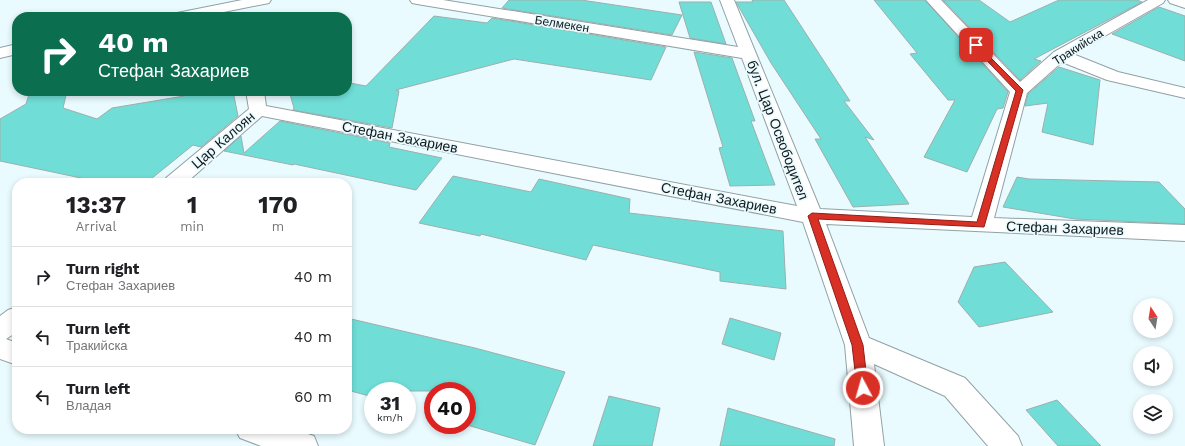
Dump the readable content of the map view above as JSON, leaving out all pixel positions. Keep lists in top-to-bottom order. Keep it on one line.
{"streets":{"street":["Белмекен","Тракийска","бул. Цар Освободител","Стефан Захариев","Цар Калоян"]},"crossings":[["Белмекен","бул. Цар Освободител"],["бул. Цар Освободител","Стефан Захариев"],["Стефан Захариев","Цар Калоян"]],"north":"top","page":{"turn":["40 m","Стефан Захариев"],"eta":["13:37","Arrival","1","min","170","m"],"list":[{"name":"Turn right","note":"Стефан Захариев","value":"40 m"},{"name":"Turn left","note":"Тракийска","value":"40 m"},{"name":"Turn left","note":"Владая","value":"60 m"}],"speed":"31 km/h","limit":"40"}}
